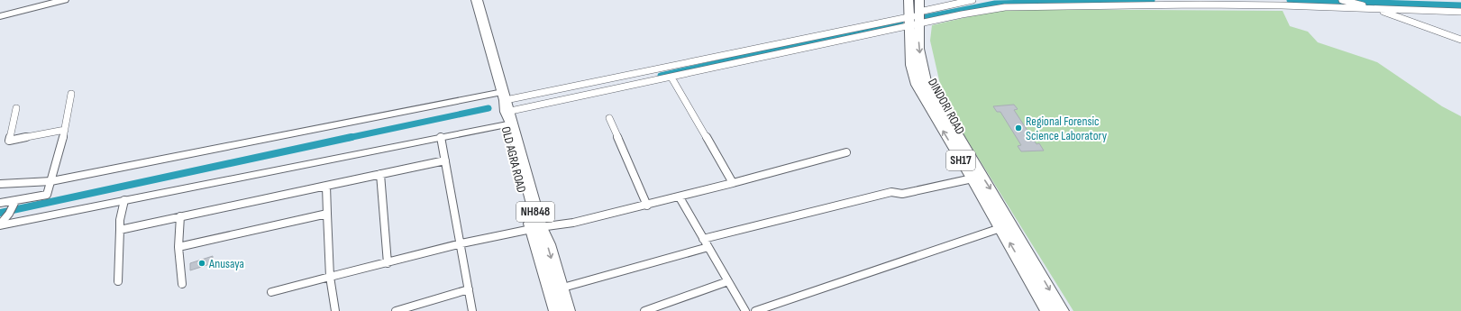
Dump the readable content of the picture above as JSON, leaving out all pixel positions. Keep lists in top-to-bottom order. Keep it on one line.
{"streets":{"highway":["OLD AGRA ROAD","NH848"],"main road":["DINDORI ROAD","SH17"]},"crossings":[["OLD AGRA ROAD","NH848"]],"places":["Regional Forensic Science Laboratory","Anusaya"]}
